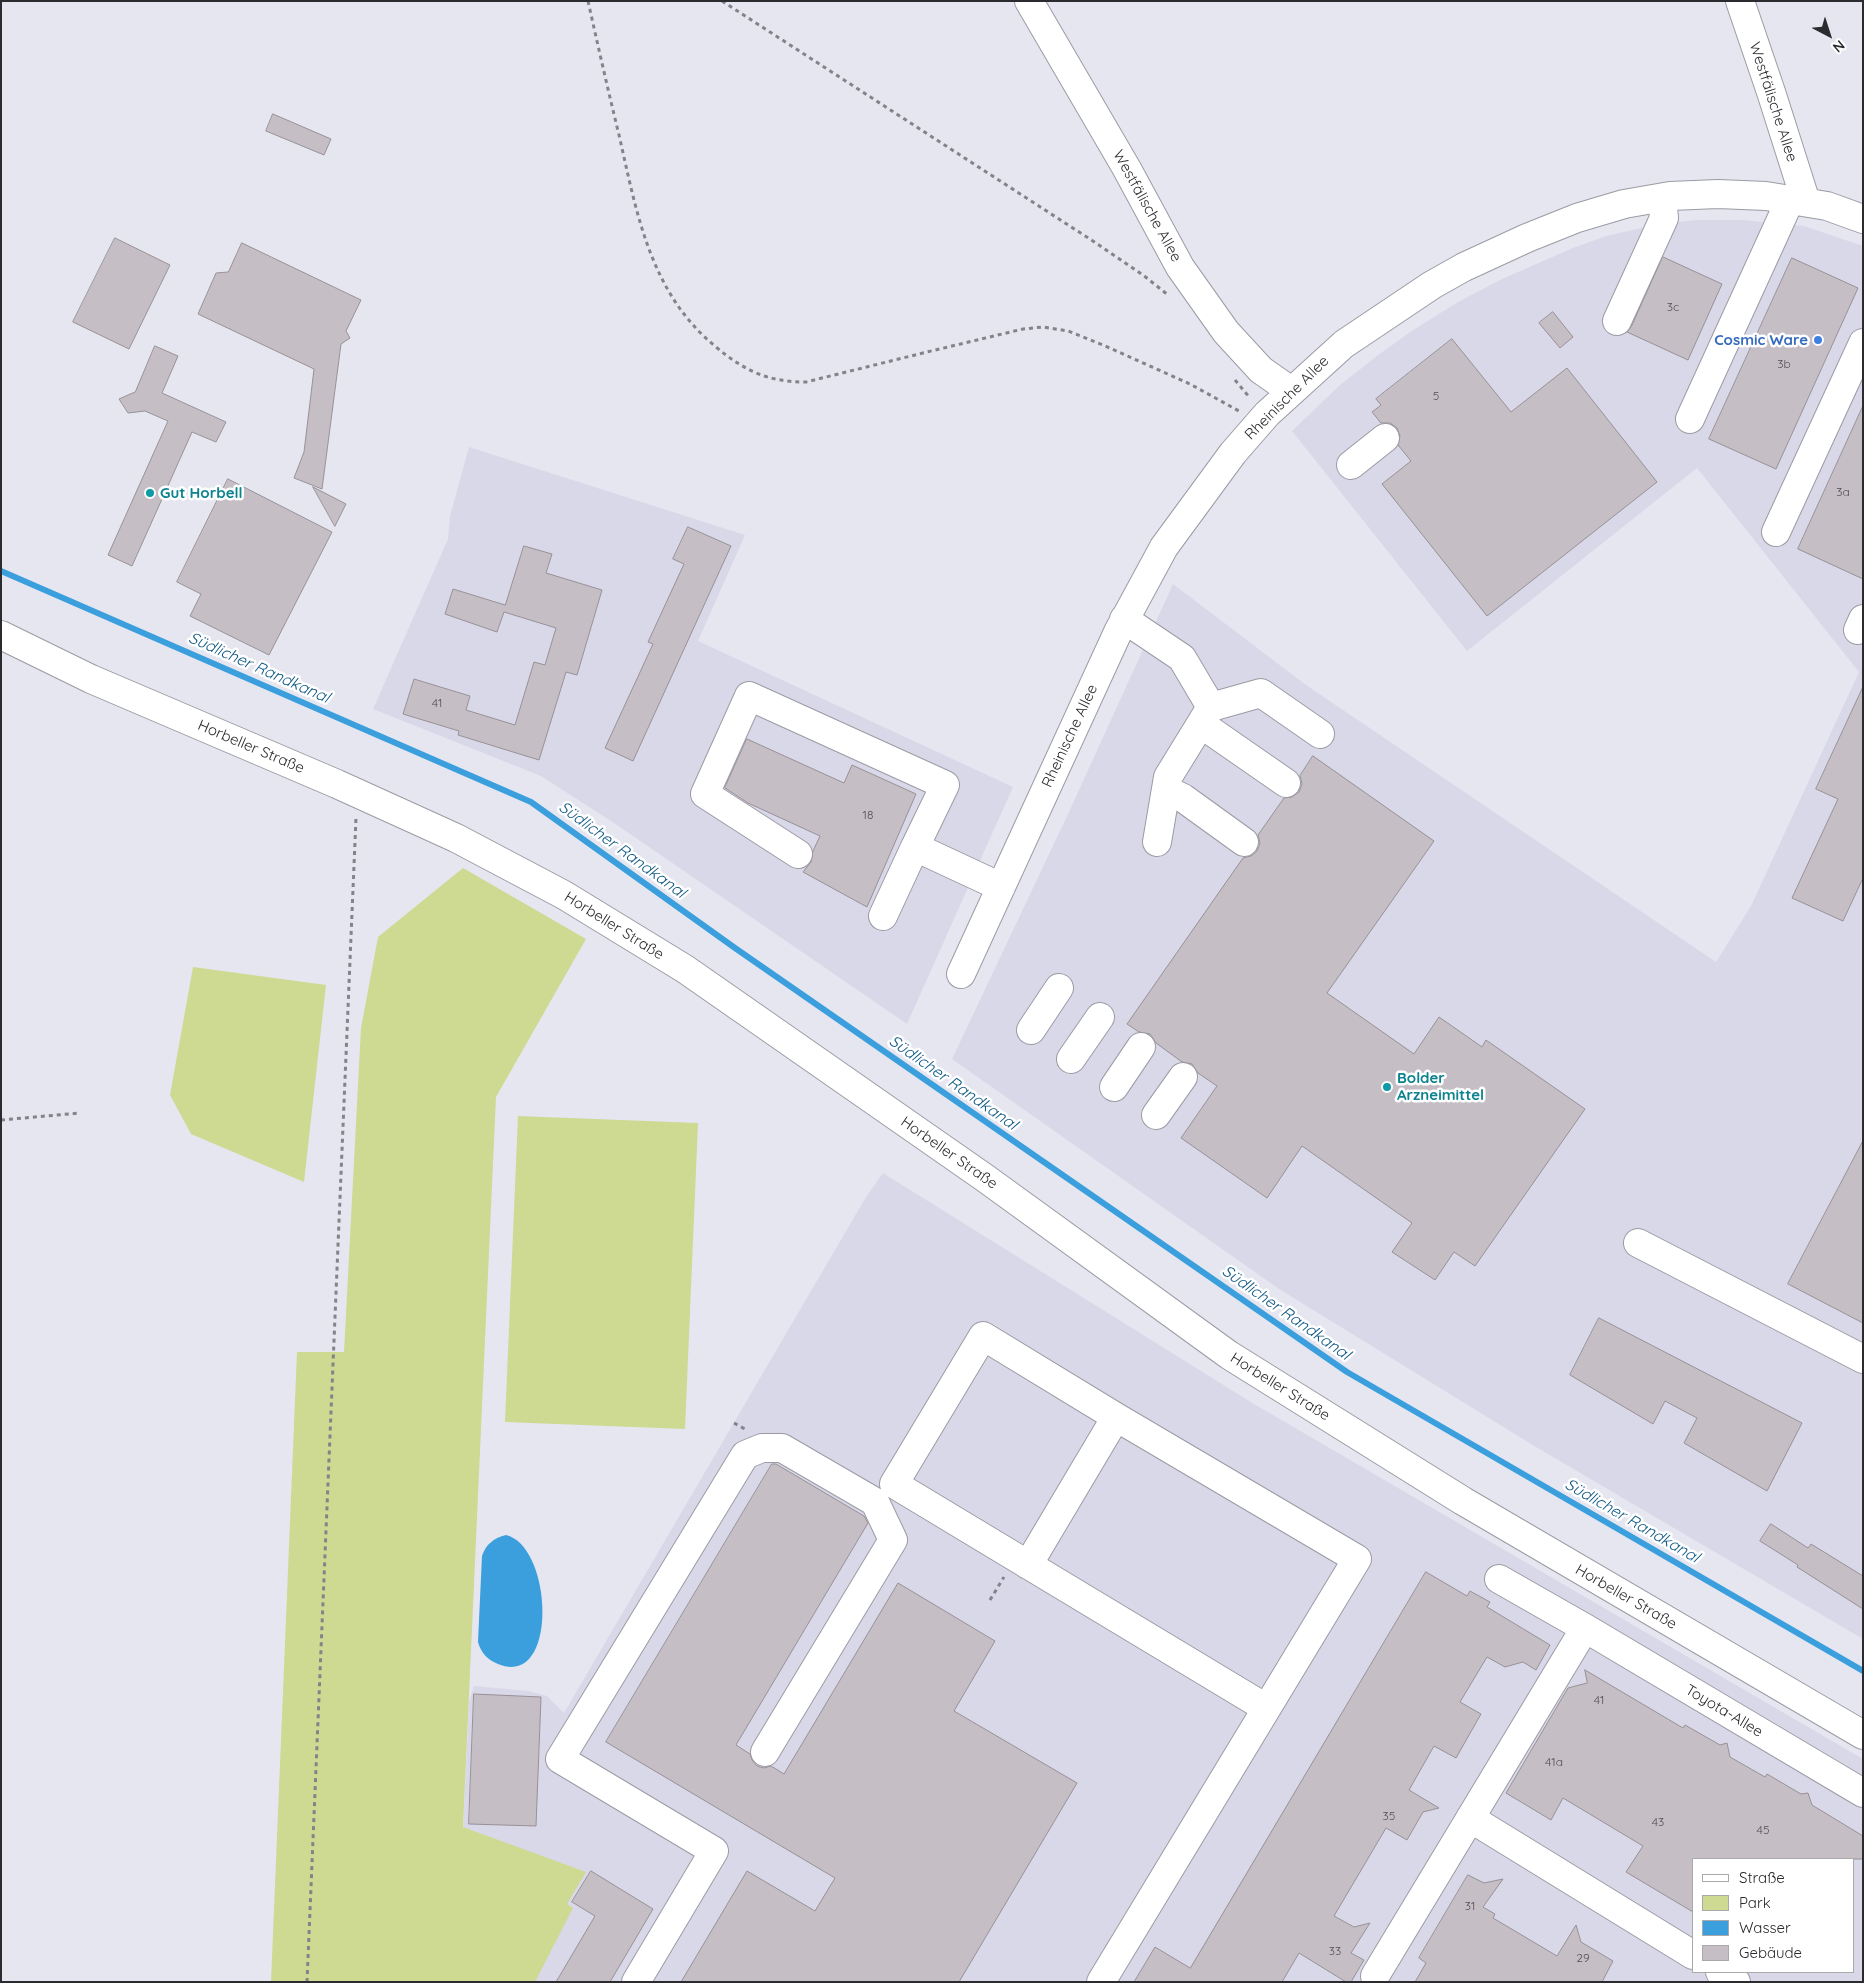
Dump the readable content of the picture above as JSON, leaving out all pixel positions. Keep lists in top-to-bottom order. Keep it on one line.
{"streets":{"street":["Westfälische Allee","Rheinische Allee","Horbeller Straße","Toyota-Allee"]},"crossings":[["Westfälische Allee","Rheinische Allee"]],"water":["Südlicher Randkanal"],"places":["Cosmic Ware","Gut Horbell","Bolder Arzneimittel"],"house_numbers":["3c","3b","5","3a","41","18","41","41a","35","43","45","31","33","29"],"legend":["Straße","Park","Wasser","Gebäude"],"north":"bottom right"}
